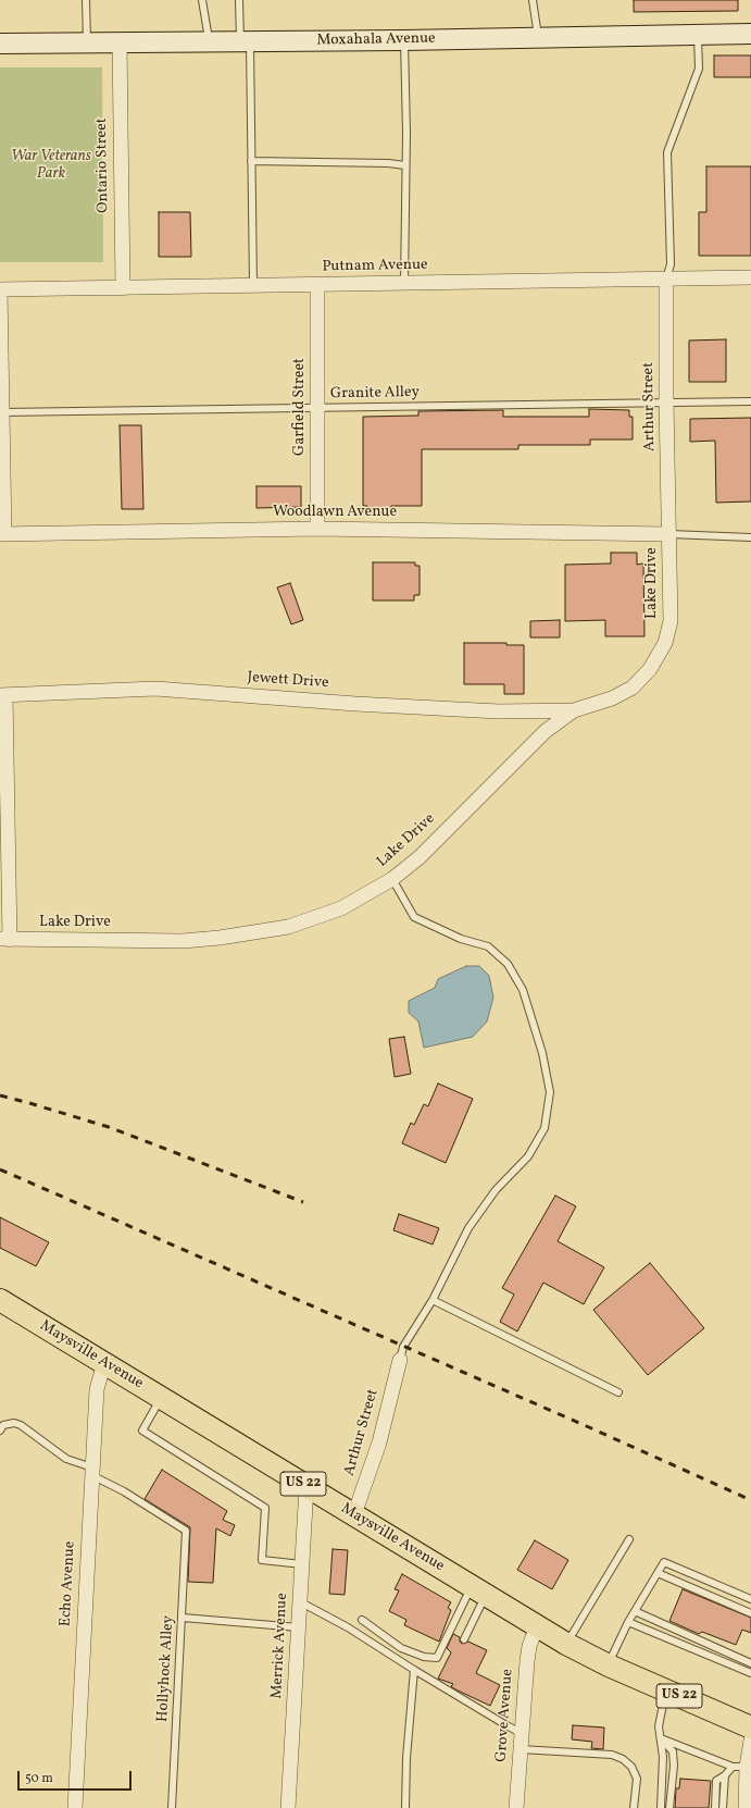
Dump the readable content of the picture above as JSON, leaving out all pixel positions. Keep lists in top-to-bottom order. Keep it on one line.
{"streets":{"main road":["Maysville Avenue","US 22"],"street":["Moxahala Avenue","Ontario Street","Putnam Avenue","Garfield Street","Arthur Street","Woodlawn Avenue","Lake Drive","Jewett Drive","Echo Avenue","Merrick Avenue","Grove Avenue"],"lane":["Granite Alley","Hollyhock Alley"]},"crossings":[["Moxahala Avenue","Ontario Street"],["Ontario Street","Putnam Avenue"],["Putnam Avenue","Garfield Street"],["Putnam Avenue","Arthur Street"],["Granite Alley","Garfield Street"],["Granite Alley","Arthur Street"],["Garfield Street","Woodlawn Avenue"],["Arthur Street","Woodlawn Avenue"],["Arthur Street","Lake Drive"],["Arthur Street","Maysville Avenue"],["Woodlawn Avenue","Lake Drive"],["Lake Drive","Jewett Drive"],["Maysville Avenue","Echo Avenue"],["Maysville Avenue","Merrick Avenue"],["Maysville Avenue","Grove Avenue"],["Echo Avenue","Hollyhock Alley"]],"parks":["War Veterans Park"],"scale_bar":"50 m"}
